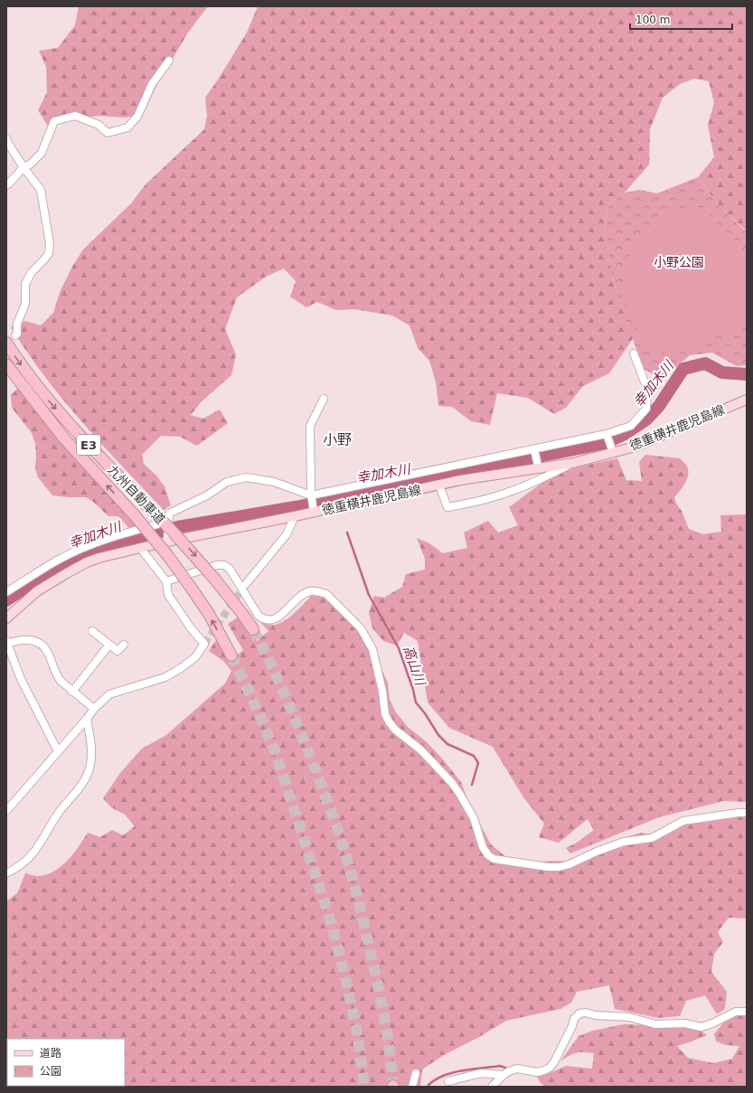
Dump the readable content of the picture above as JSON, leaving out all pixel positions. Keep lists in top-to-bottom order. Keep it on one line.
{"streets":{"highway":["E3","九州自動車道"],"main road":["徳重横井鹿児島線"]},"districts":["小野"],"water":["幸加木川","高山川"],"parks":["小野公園"],"legend":["道路","公園"],"scale_bar":"100 m"}
